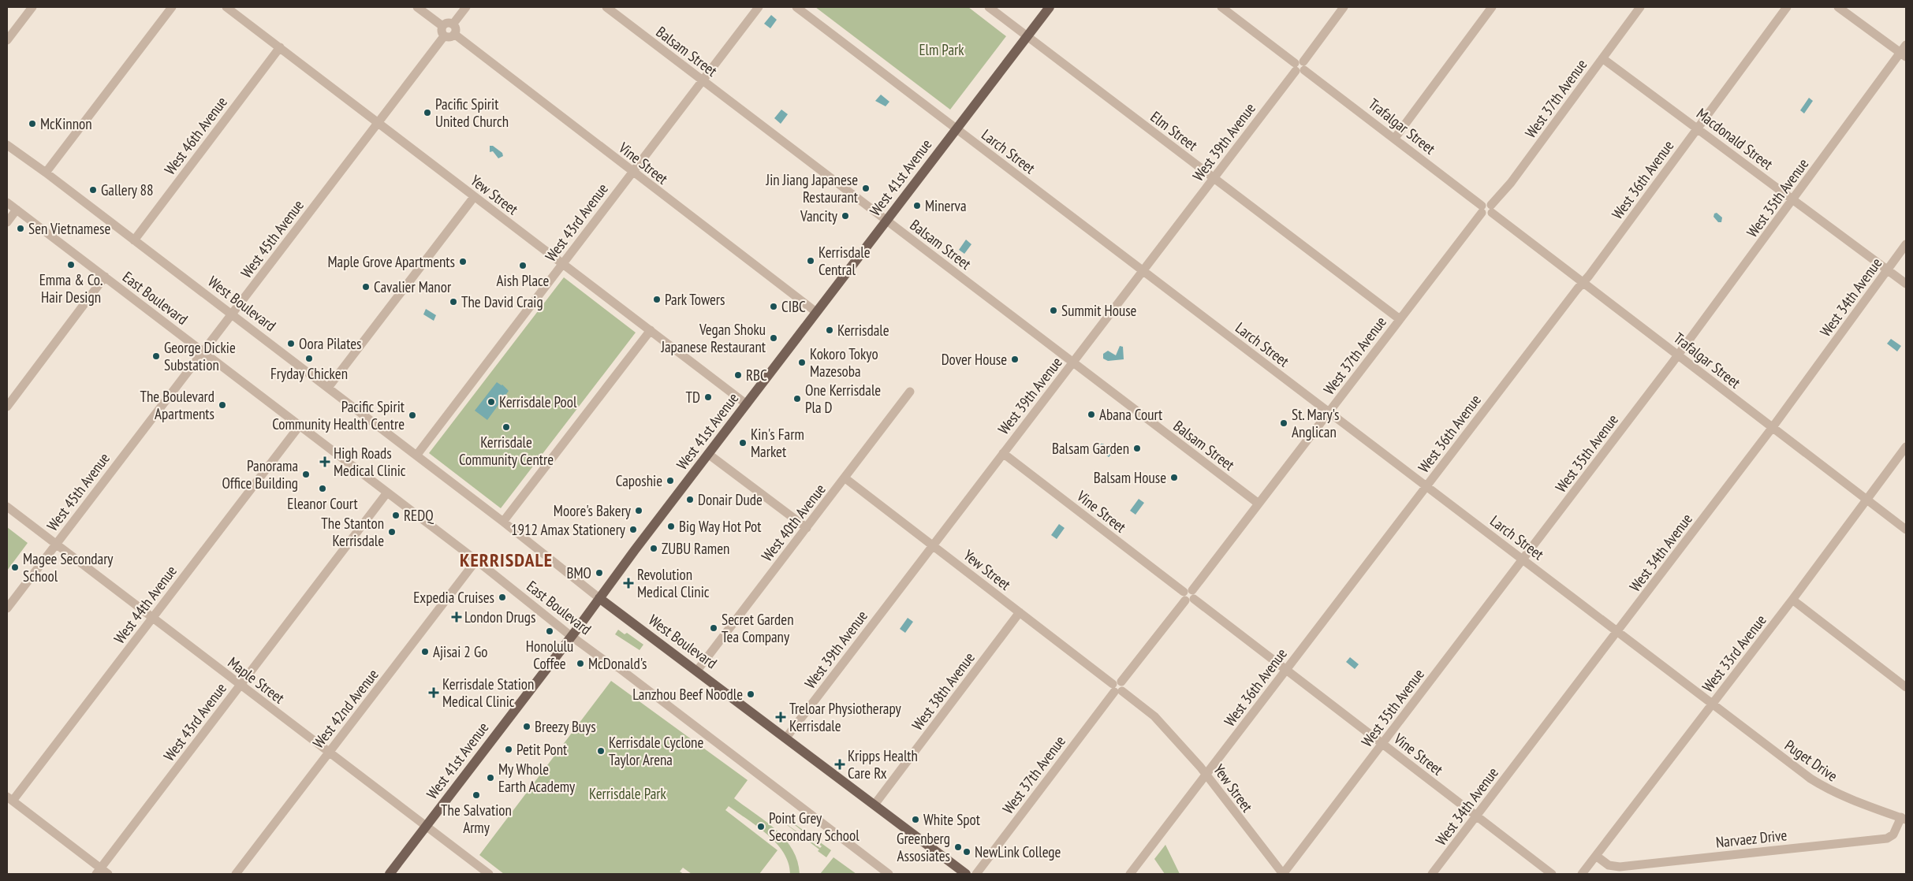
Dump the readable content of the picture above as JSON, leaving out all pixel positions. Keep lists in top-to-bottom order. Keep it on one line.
{"streets":{"main road":["West 41st Avenue","West Boulevard"],"street":["Balsam Street","West 37th Avenue","Trafalgar Street","Elm Street","West 46th Avenue","Macdonald Street","West 39th Avenue","Larch Street","Vine Street","West 36th Avenue","Yew Street","West 35th Avenue","West 43rd Avenue","West 45th Avenue","West 34th Avenue","East Boulevard","West 40th Avenue","West 44th Avenue","West 33rd Avenue","Maple Street","West 38th Avenue","West 42nd Avenue","Puget Drive","Narvaez Drive"]},"crossings":[["Balsam Street","West 37th Avenue"],["Balsam Street","West 39th Avenue"],["Balsam Street","West 41st Avenue"],["Balsam Street","West 43rd Avenue"],["West 37th Avenue","Trafalgar Street"],["West 37th Avenue","Elm Street"],["West 37th Avenue","Macdonald Street"],["West 37th Avenue","Larch Street"],["West 37th Avenue","Vine Street"],["West 37th Avenue","Yew Street"],["Trafalgar Street","West 39th Avenue"],["Trafalgar Street","West 36th Avenue"],["Trafalgar Street","West 35th Avenue"],["Trafalgar Street","West 34th Avenue"],["Trafalgar Street","West 33rd Avenue"],["Elm Street","West 39th Avenue"],["Elm Street","West 41st Avenue"],["West 46th Avenue","Yew Street"],["West 46th Avenue","West Boulevard"],["Macdonald Street","West 36th Avenue"],["Macdonald Street","West 35th Avenue"],["Macdonald Street","West 34th Avenue"],["West 39th Avenue","Larch Street"],["West 39th Avenue","Vine Street"],["West 39th Avenue","Yew Street"],["West 39th Avenue","West Boulevard"],["Larch Street","West 41st Avenue"],["Larch Street","West 36th Avenue"],["Larch Street","West 35th Avenue"],["Larch Street","West 34th Avenue"],["Larch Street","West 33rd Avenue"],["Larch Street","Puget Drive"],["Vine Street","West 41st Avenue"],["Vine Street","West 36th Avenue"],["Vine Street","West 35th Avenue"],["Vine Street","West 43rd Avenue"],["Vine Street","West 45th Avenue"],["Vine Street","West 34th Avenue"],["West 41st Avenue","Yew Street"],["West 41st Avenue","East Boulevard"],["West 41st Avenue","West Boulevard"],["West 41st Avenue","Maple Street"],["West 36th Avenue","Yew Street"],["Yew Street","West 35th Avenue"],["Yew Street","West 43rd Avenue"],["Yew Street","West 45th Avenue"],["Yew Street","West 40th Avenue"],["Yew Street","West 38th Avenue"],["West 43rd Avenue","East Boulevard"],["West 43rd Avenue","West Boulevard"],["West 43rd Avenue","Maple Street"],["West 45th Avenue","East Boulevard"],["West 45th Avenue","West Boulevard"],["West 45th Avenue","Maple Street"],["East Boulevard","West 44th Avenue"],["East Boulevard","West 42nd Avenue"],["West Boulevard","West 40th Avenue"],["West Boulevard","West 38th Avenue"],["West 44th Avenue","Maple Street"],["West 33rd Avenue","Puget Drive"],["West 33rd Avenue","Narvaez Drive"],["Maple Street","West 42nd Avenue"],["Puget Drive","Narvaez Drive"]],"districts":["KERRISDALE"],"parks":["Elm Park","Kerrisdale Park"],"places":{"other":["Pacific Spirit United Church","McKinnon","Jin Jiang Japanese Restaurant","Gallery 88","Minerva","Vancity","Sen Vietnamese","Kerrisdale Central","Maple Grove Apartments","Emma & Co. Hair Design","Aish Place","Cavalier Manor","Park Towers","The David Craig","CIBC","Summit House","Kerrisdale","Vegan Shoku Japanese Restaurant","Oora Pilates","George Dickie Substation","Fryday Chicken","Dover House","Kokoro Tokyo Mazesoba","RBC","TD","One Kerrisdale Pla D","Kerrisdale Pool","The Boulevard Apartments","Abana Court","Pacific Spirit Community Health Centre","St. Mary's Anglican","Kerrisdale Community Centre","Kin's Farm Market","Balsam Garden","Panorama Office Building","Balsam House","Caposhie","Eleanor Court","Donair Dude","Moore's Bakery","REDQ","Big Way Hot Pot","1912 Amax Stationery","The Stanton Kerrisdale","ZUBU Ramen","Magee Secondary School","BMO","Expedia Cruises","Secret Garden Tea Company","Honolulu Coffee","Ajisai 2 Go","McDonald's","Lanzhou Beef Noodle","Breezy Buys","Petit Pont","Kerrisdale Cyclone Taylor Arena","My Whole Earth Academy","The Salvation Army","White Spot","Point Grey Secondary School","Greenberg Assosiates","NewLink College"],"health":["High Roads Medical Clinic","Revolution Medical Clinic","London Drugs","Kerrisdale Station Medical Clinic","Treloar Physiotherapy Kerrisdale","Kripps Health Care Rx"]}}
